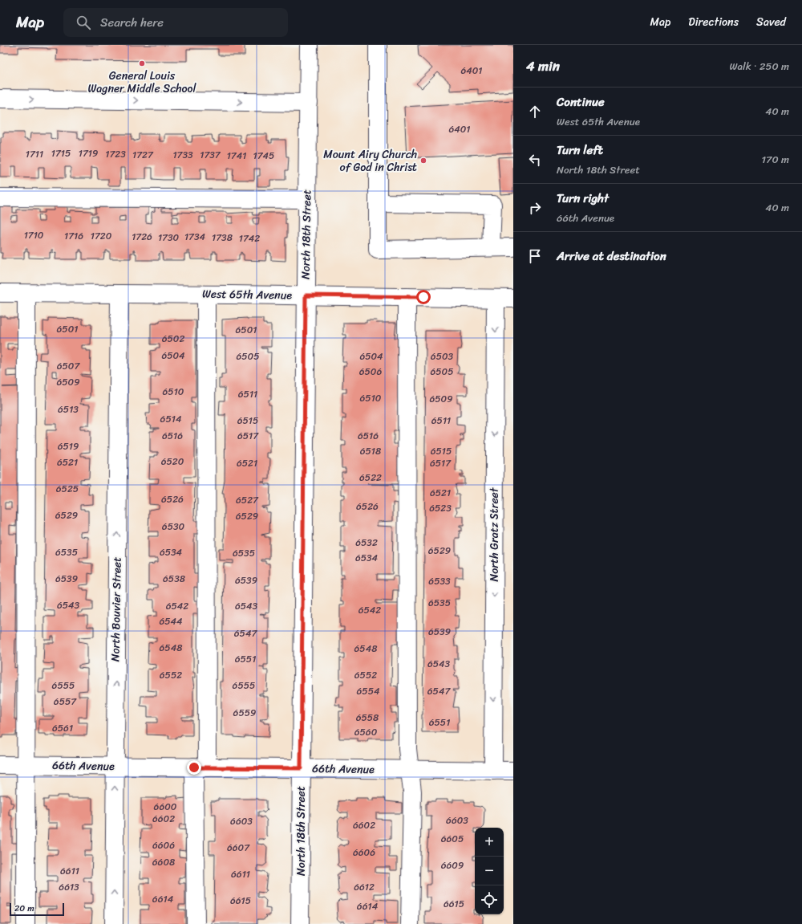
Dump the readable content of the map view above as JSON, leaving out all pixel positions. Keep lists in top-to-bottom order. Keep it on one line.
{"streets":{"street":["North 18th Street","West 65th Avenue","North Gratz Street","North Bouvier Street","66th Avenue"]},"crossings":[["North 18th Street","West 65th Avenue"],["North 18th Street","66th Avenue"],["West 65th Avenue","North Gratz Street"],["West 65th Avenue","North Bouvier Street"],["North Gratz Street","66th Avenue"],["North Bouvier Street","66th Avenue"]],"places":["General Louis Wagner Middle School","Mount Airy Church of God in Christ"],"house_numbers":["6401","6401","1715","1719","1711","1723","1727","1733","1737","1741","1745","1710","1716","1720","1726","1734","1730","1738","1742","6501","6501","6502","6504","6505","6504","6503","6507","6506","6505","6509","6510","6511","6510","6509","6513","6514","6515","6511","6516","6517","6516","6519","6518","6515","6520","6521","6521","6517","6522","6525","6521","6526","6527","6526","6523","6529","6529","6530","6532","6529","6535","6534","6535","6534","6539","6538","6539","6533","6535","6543","6542","6543","6542","6544","6539","6547","6548","6548","6551","6543","6552","6552","6555","6555","6554","6547","6557","6559","6558","6551","6561","6560","6600","6602","6603","6603","6602","6605","6606","6607","6606","6608","6609","6611","6611","6613","6612","6614","6615","6615","6614"],"scale_bar":"20 m","page":{"header":"Map","search":"Search here","nav":["Map","Directions","Saved"],"heading":["4 min","Walk · 250 m"],"list":[["Continue","West 65th Avenue","40 m"],["Turn left","North 18th Street","170 m"],["Turn right","66th Avenue","40 m"],"Arrive at destination"],"map_buttons":["+","−"],"scale":"20 m"}}
